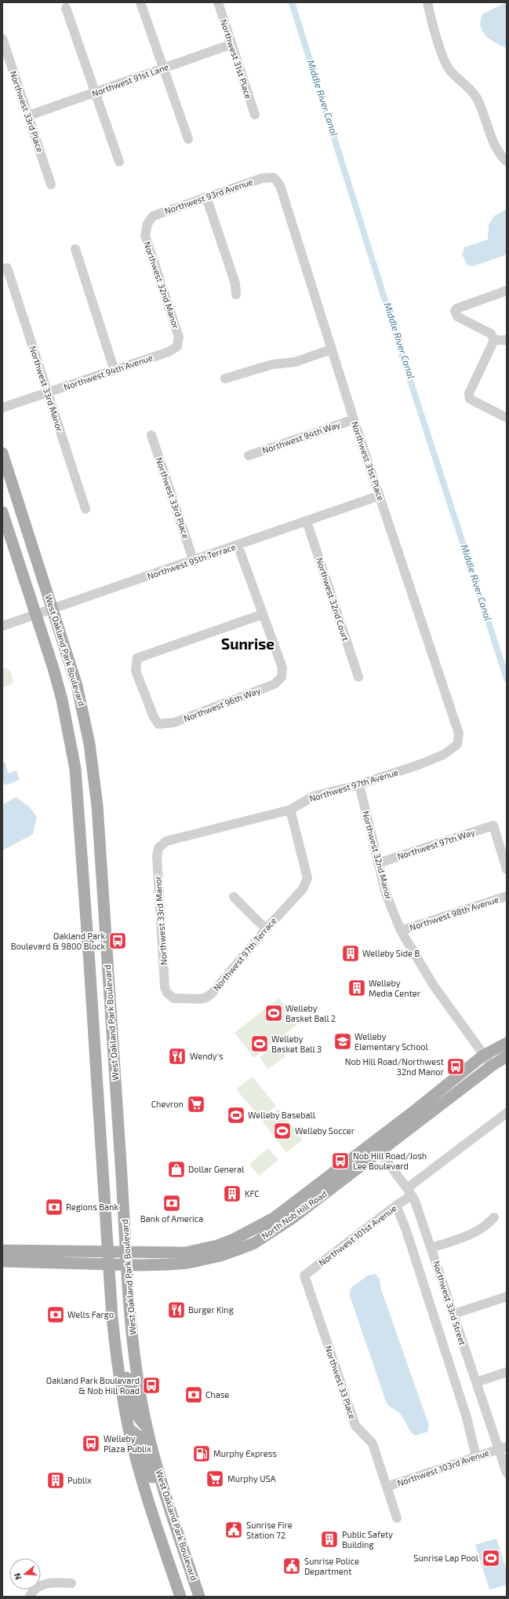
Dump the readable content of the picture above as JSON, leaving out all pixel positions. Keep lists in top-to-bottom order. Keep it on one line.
{"streets":{"main road":["West Oakland Park Boulevard","North Nob Hill Road"],"street":["Northwest 31st Place","Northwest 91st Lane","Northwest 33rd Place","Northwest 93rd Avenue","Northwest 32nd Manor","Northwest 94th Avenue","Northwest 33rd Manor","Northwest 94th Way","Northwest 95th Terrace","Northwest 32nd Court","Northwest 96th Way","Northwest 97th Avenue","Northwest 97th Way","Northwest 98th Avenue","Northwest 97th Terrace","Northwest 101st Avenue","Northwest 33rd Street","Northwest 33 Place","Northwest 103rd Avenue"]},"crossings":[["Northwest 31st Place","Northwest 91st Lane"],["Northwest 31st Place","Northwest 93rd Avenue"],["Northwest 31st Place","Northwest 94th Way"],["Northwest 31st Place","Northwest 95th Terrace"],["Northwest 31st Place","Northwest 97th Avenue"],["Northwest 91st Lane","Northwest 33rd Place"],["Northwest 33rd Place","Northwest 95th Terrace"],["Northwest 93rd Avenue","Northwest 32nd Manor"],["Northwest 32nd Manor","Northwest 94th Avenue"],["Northwest 32nd Manor","Northwest 97th Avenue"],["Northwest 32nd Manor","Northwest 97th Way"],["Northwest 32nd Manor","Northwest 98th Avenue"],["Northwest 32nd Manor","North Nob Hill Road"],["Northwest 94th Avenue","Northwest 33rd Manor"],["Northwest 33rd Manor","Northwest 97th Avenue"],["Northwest 33rd Manor","Northwest 97th Terrace"],["Northwest 95th Terrace","Northwest 32nd Court"],["Northwest 95th Terrace","West Oakland Park Boulevard"],["West Oakland Park Boulevard","North Nob Hill Road"],["Northwest 97th Avenue","Northwest 97th Terrace"],["North Nob Hill Road","Northwest 33rd Street"],["Northwest 101st Avenue","Northwest 33rd Street"],["Northwest 101st Avenue","Northwest 33 Place"],["Northwest 33rd Street","Northwest 103rd Avenue"],["Northwest 33 Place","Northwest 103rd Avenue"]],"districts":["Sunrise"],"water":["Middle River Canal"],"places":{"bus stop":["Oakland Park Boulevard & 9800 Block","Nob Hill Road/Northwest 32nd Manor","Nob Hill Road/Josh Lee Boulevard","Oakland Park Boulevard & Nob Hill Road","Welleby Plaza Publix"],"building":["Welleby Side B","Welleby Media Center","KFC","Publix","Public Safety Building"],"sports":["Welleby Basket Ball 2","Welleby Basket Ball 3","Welleby Baseball","Welleby Soccer","Sunrise Lap Pool"],"school or university":["Welleby Elementary School"],"restaurant":["Wendy's","Burger King"],"supermarket":["Chevron","Murphy USA"],"shop":["Dollar General"],"bank":["Bank of America","Regions Bank","Wells Fargo","Chase"],"fuel station":["Murphy Express"],"public building":["Sunrise Fire Station 72","Sunrise Police Department"]},"north":"left"}
